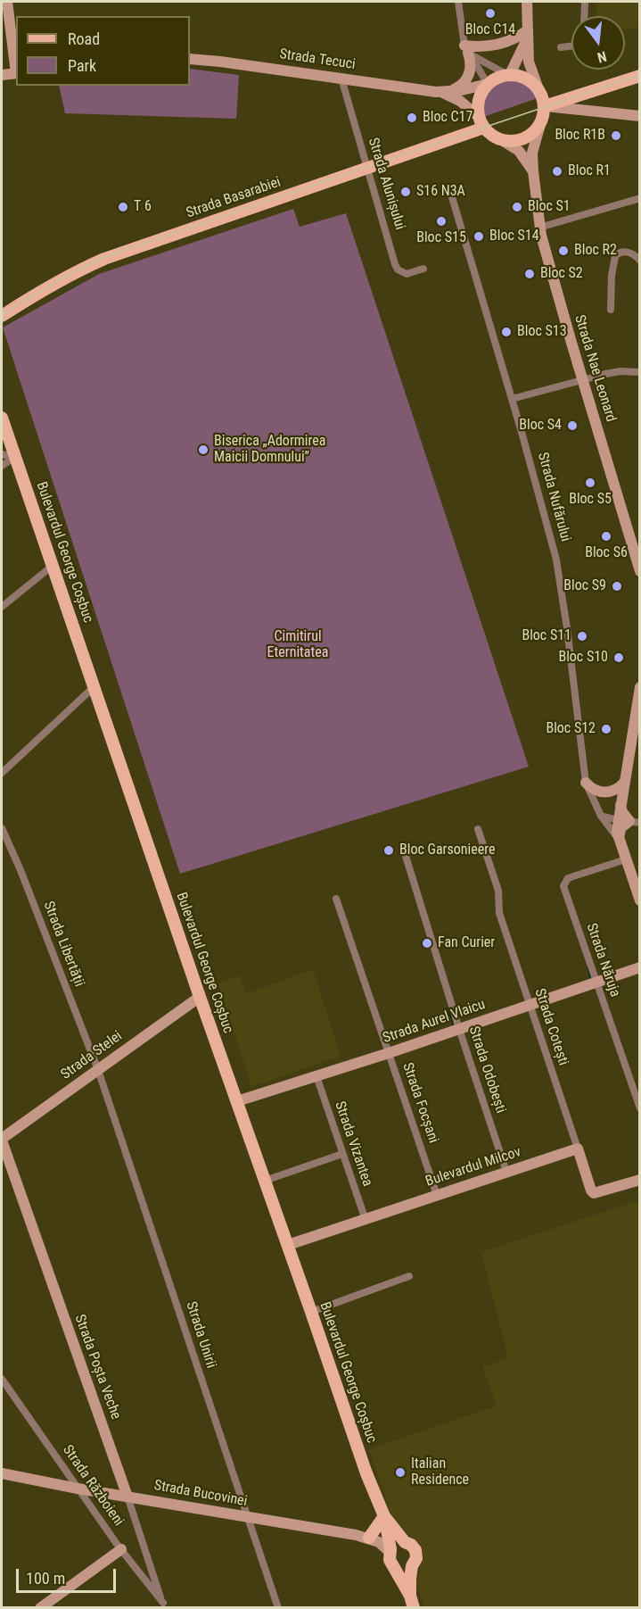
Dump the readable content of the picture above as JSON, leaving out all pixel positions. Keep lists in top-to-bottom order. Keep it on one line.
{"streets":{"main road":["Strada Basarabiei","Bulevardul George Coșbuc"],"street":["Strada Tecuci","Strada Alunișului","Strada Nae Leonard","Strada Nufărului","Strada Libertății","Strada Năruja","Strada Aurel Vlaicu","Strada Cotești","Strada Stelei","Strada Odobești","Strada Focșani","Strada Vizantea","Bulevardul Milcov","Strada Unirii","Strada Poșta Veche","Strada Războieni","Strada Bucovinei"]},"crossings":[["Strada Tecuci","Strada Alunișului"],["Strada Tecuci","Strada Basarabiei"],["Strada Tecuci","Strada Nae Leonard"],["Strada Alunișului","Strada Basarabiei"],["Strada Basarabiei","Strada Nae Leonard"],["Bulevardul George Coșbuc","Strada Aurel Vlaicu"],["Bulevardul George Coșbuc","Strada Stelei"],["Bulevardul George Coșbuc","Bulevardul Milcov"],["Bulevardul George Coșbuc","Strada Bucovinei"],["Strada Libertății","Strada Stelei"],["Strada Libertății","Strada Unirii"],["Strada Năruja","Strada Aurel Vlaicu"],["Strada Aurel Vlaicu","Strada Cotești"],["Strada Aurel Vlaicu","Strada Odobești"],["Strada Aurel Vlaicu","Strada Focșani"],["Strada Aurel Vlaicu","Strada Vizantea"],["Strada Cotești","Bulevardul Milcov"],["Strada Stelei","Strada Unirii"],["Strada Stelei","Strada Poșta Veche"],["Strada Odobești","Bulevardul Milcov"],["Strada Focșani","Bulevardul Milcov"],["Strada Vizantea","Bulevardul Milcov"],["Strada Unirii","Strada Bucovinei"],["Strada Poșta Veche","Strada Războieni"],["Strada Poșta Veche","Strada Bucovinei"],["Strada Războieni","Strada Bucovinei"]],"parks":["Cimitirul Eternitatea"],"places":["Bloc C14","Bloc C17","Bloc R1B","Bloc R1","S16 N3A","T 6","Bloc S1","Bloc S15","Bloc S14","Bloc R2","Bloc S2","Bloc S13","Bloc S4","Biserica „Adormirea Maicii Domnului”","Bloc S5","Bloc S6","Bloc S9","Bloc S11","Bloc S10","Bloc S12","Bloc Garsonieere","Fan Curier","Italian Residence"],"legend":["Road","Park"],"scale_bar":"100 m","north":"bottom"}
